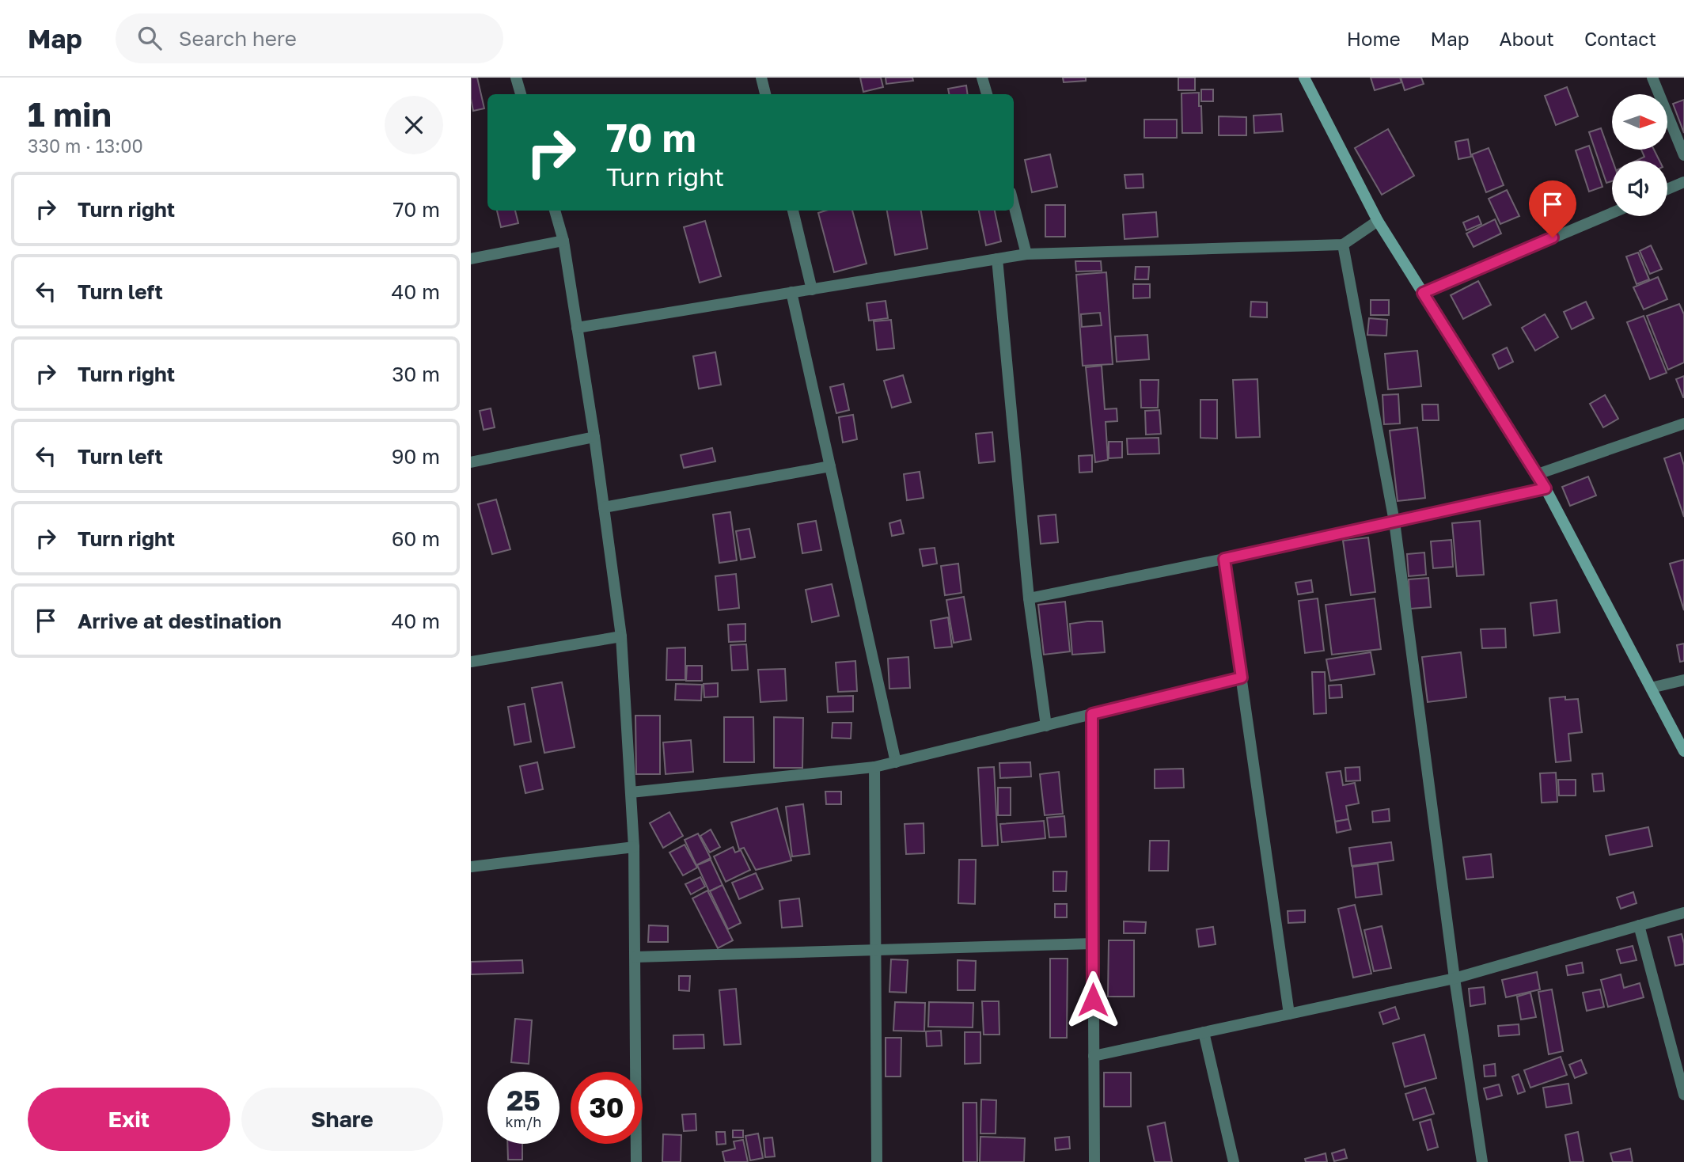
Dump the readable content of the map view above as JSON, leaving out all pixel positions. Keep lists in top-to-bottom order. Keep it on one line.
{"north":"right","page":{"header":"Map","search":"Search here","nav":["Home","Map","About","Contact"],"heading":["1 min","330 m · 13:00"],"turn":["70 m","Turn right"],"list":[{"name":"Turn right","value":"70 m"},{"name":"Turn left","value":"40 m"},{"name":"Turn right","value":"30 m"},{"name":"Turn left","value":"90 m"},{"name":"Turn right","value":"60 m"},{"name":"Arrive at destination","value":"40 m"}],"speed":"25 km/h","limit":"30","buttons":["Exit","Share"]}}
